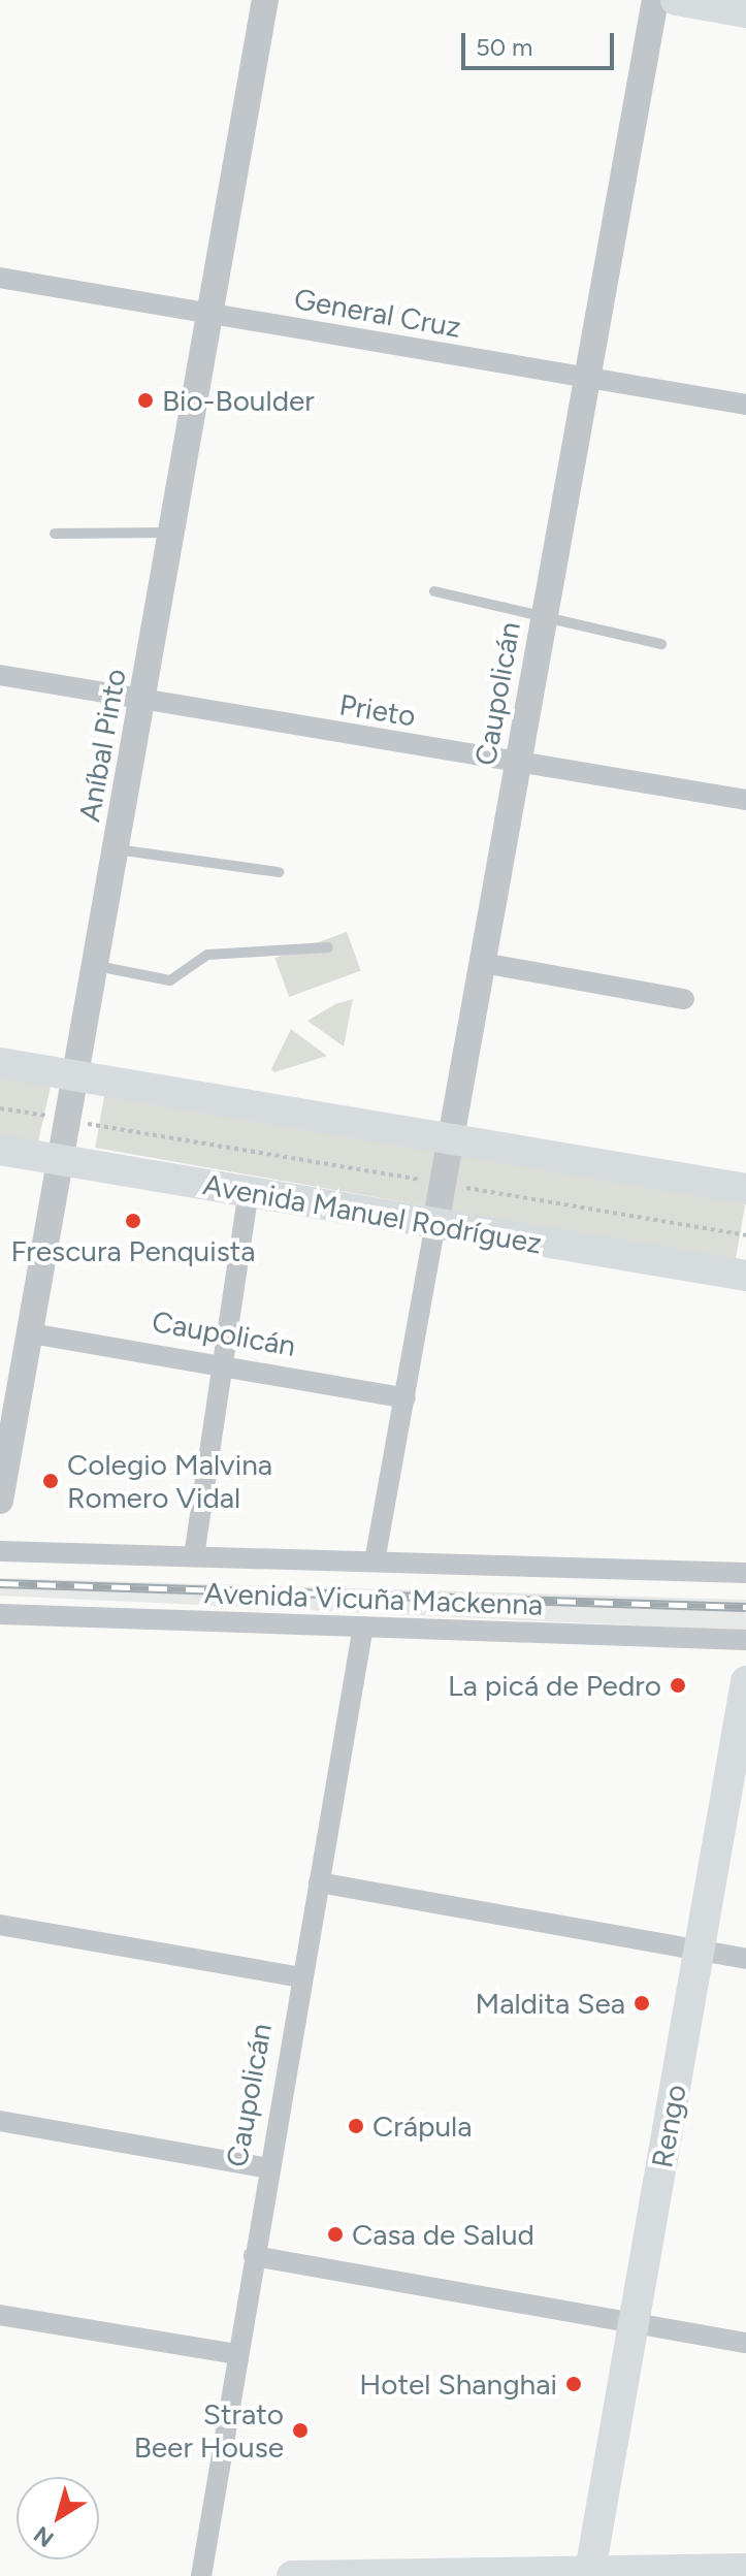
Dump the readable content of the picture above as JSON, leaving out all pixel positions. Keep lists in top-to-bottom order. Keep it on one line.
{"streets":{"main road":["Avenida Manuel Rodríguez","Rengo"],"street":["General Cruz","Caupolicán","Prieto","Aníbal Pinto","Avenida Vicuña Mackenna"]},"crossings":[["General Cruz","Caupolicán"],["General Cruz","Aníbal Pinto"],["Caupolicán","Prieto"],["Caupolicán","Aníbal Pinto"],["Caupolicán","Avenida Manuel Rodríguez"],["Caupolicán","Avenida Vicuña Mackenna"],["Prieto","Aníbal Pinto"],["Aníbal Pinto","Avenida Manuel Rodríguez"]],"places":["Bio-Boulder","Frescura Penquista","Colegio Malvina Romero Vidal","La picá de Pedro","Maldita Sea","Crápula","Casa de Salud","Hotel Shanghai","Strato Beer House"],"scale_bar":"50 m","north":"bottom left"}
